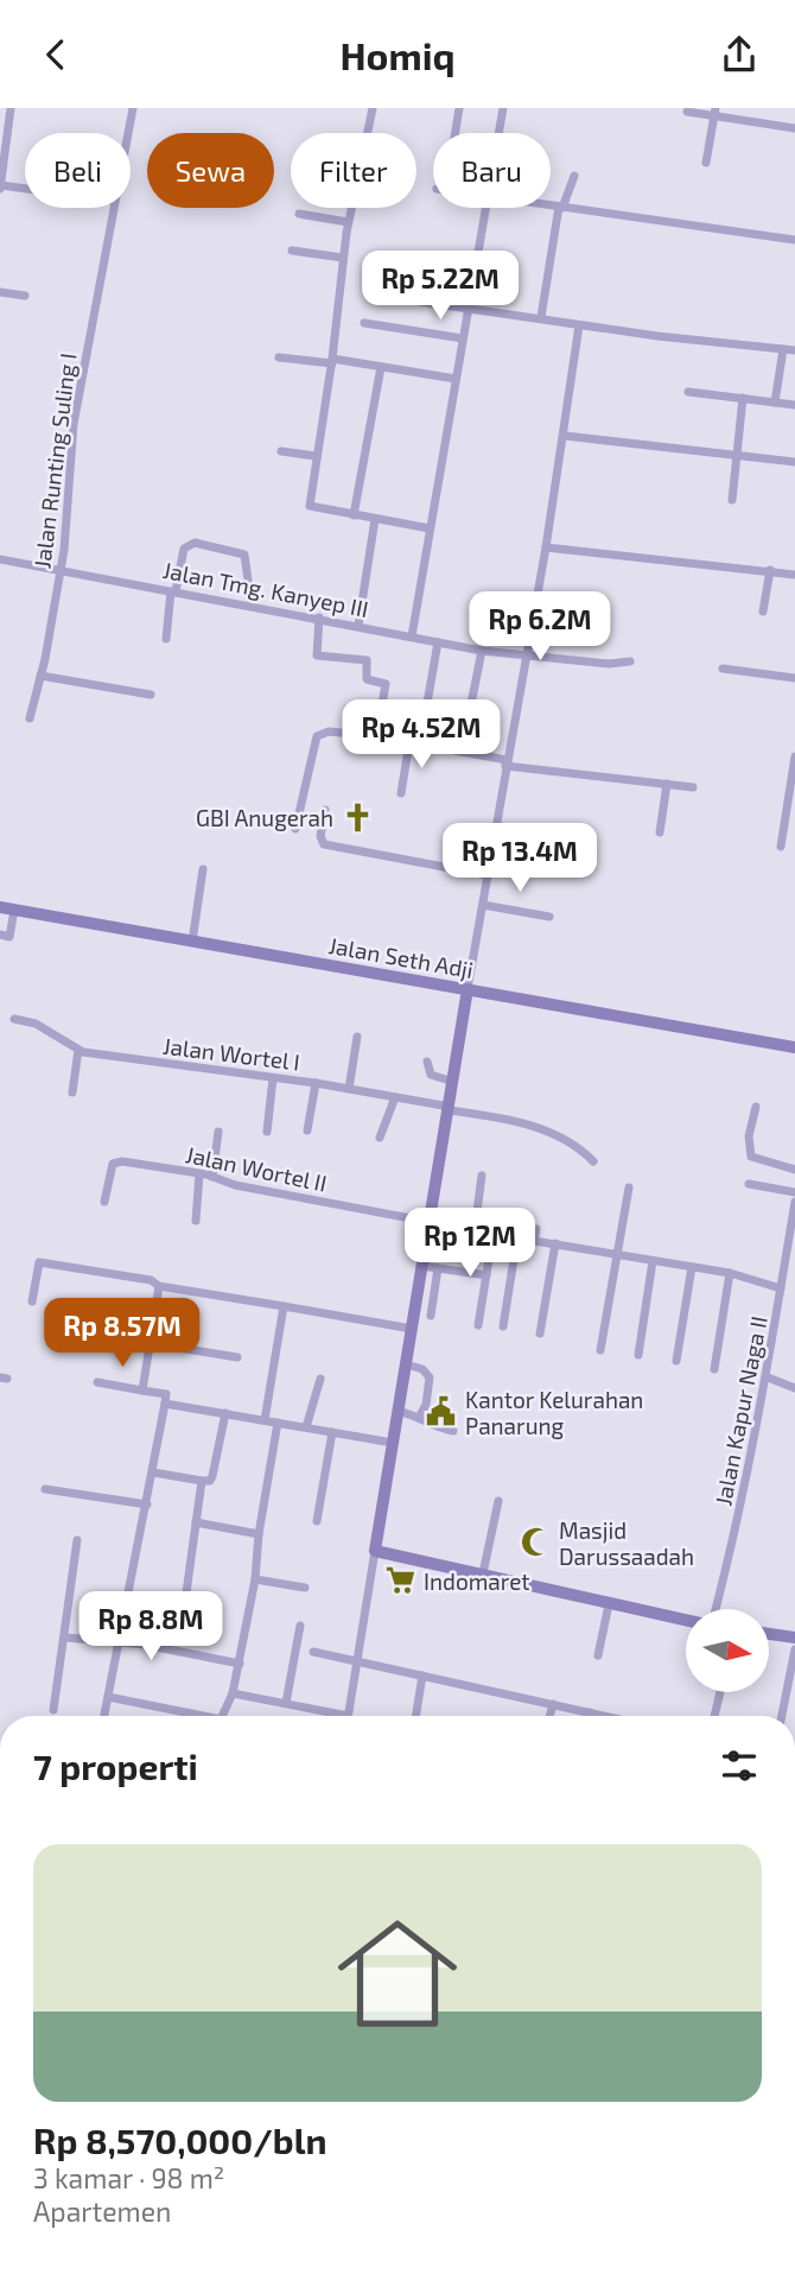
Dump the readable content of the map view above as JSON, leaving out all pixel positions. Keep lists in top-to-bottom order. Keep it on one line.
{"streets":{"street":["Jalan Runting Suling I","Jalan Tmg. Kanyep III","Jalan Seth Adji","Jalan Wortel I","Jalan Wortel II","Jalan Kapur Naga II"]},"crossings":[["Jalan Runting Suling I","Jalan Tmg. Kanyep III"],["Jalan Wortel II","Jalan Kapur Naga II"]],"places":{"church":["GBI Anugerah"],"public building":["Kantor Kelurahan Panarung"],"mosque":["Masjid Darussaadah"],"supermarket":["Indomaret"]},"north":"right","page":{"header":"Homiq","chip":["Beli","Sewa","Filter","Baru"],"price":["Rp 5.22M","Rp 6.2M","Rp 4.52M","Rp 13.4M","Rp 12M","Rp 8.57M","Rp 8.8M"],"heading":"7 properti","list":[{"name":"Rp 8,570,000/bln","note":"3 kamar · 98 m² · Apartemen"}]}}
